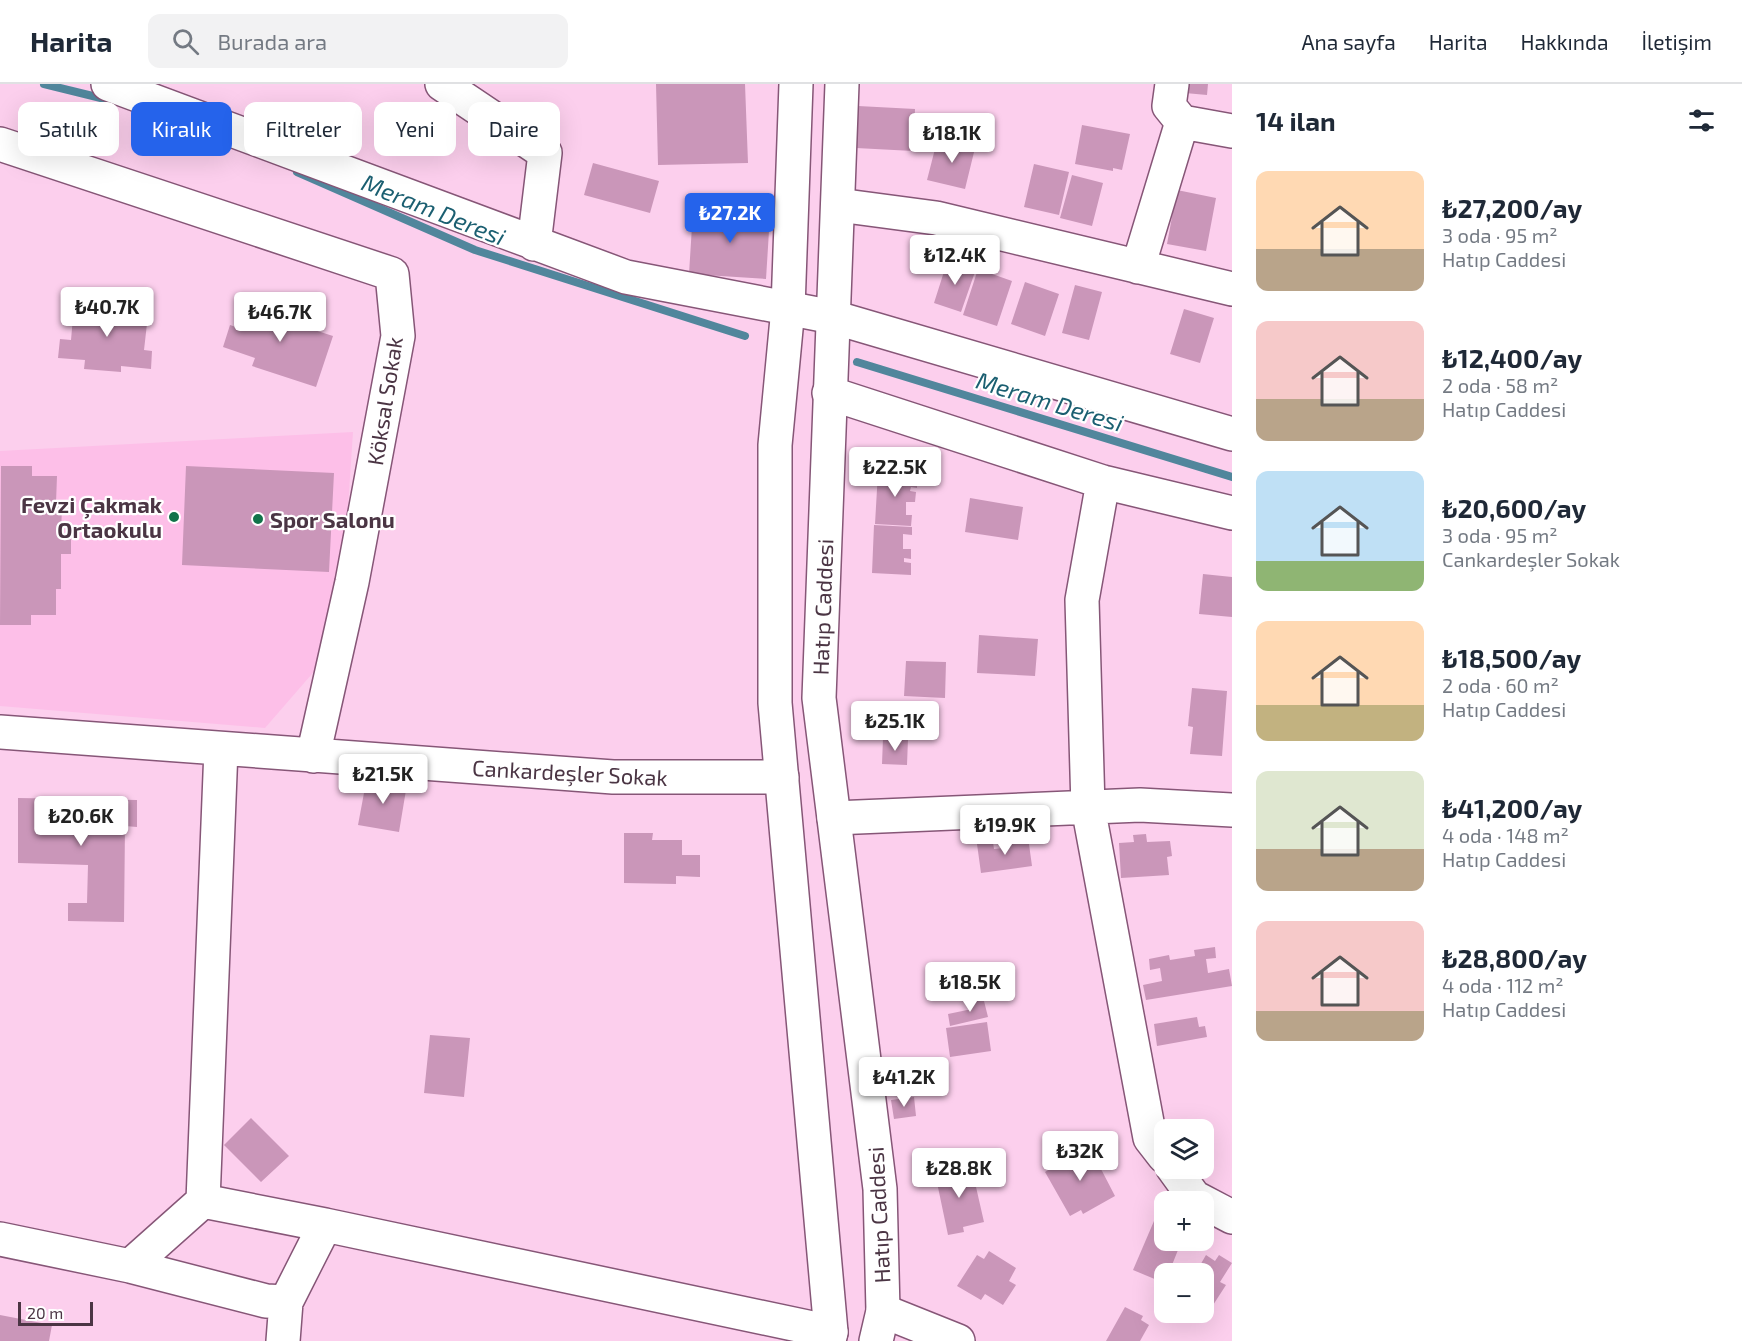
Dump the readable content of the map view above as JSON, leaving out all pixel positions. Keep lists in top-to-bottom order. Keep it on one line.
{"streets":{"street":["Köksal Sokak","Hatıp Caddesi","Cankardeşler Sokak"]},"crossings":[["Köksal Sokak","Cankardeşler Sokak"],["Hatıp Caddesi","Cankardeşler Sokak"]],"water":["Meram Deresi"],"places":["Fevzi Çakmak Ortaokulu","Spor Salonu"],"scale_bar":"20 m","page":{"header":"Harita","search":"Burada ara","nav":["Ana sayfa","Harita","Hakkında","İletişim"],"heading":"14 ilan","chip":["Satılık","Kiralık","Filtreler","Yeni","Daire"],"price":["₺18.1K","₺27.2K","₺12.4K","₺40.7K","₺46.7K","₺22.5K","₺25.1K","₺21.5K","₺20.6K","₺19.9K","₺18.5K","₺41.2K","₺32K","₺28.8K"],"list":[{"name":"₺27,200/ay","note":"3 oda · 95 m² · Hatıp Caddesi"},{"name":"₺12,400/ay","note":"2 oda · 58 m² · Hatıp Caddesi"},{"name":"₺20,600/ay","note":"3 oda · 95 m² · Cankardeşler Sokak"},{"name":"₺18,500/ay","note":"2 oda · 60 m² · Hatıp Caddesi"},{"name":"₺41,200/ay","note":"4 oda · 148 m² · Hatıp Caddesi"},{"name":"₺28,800/ay","note":"4 oda · 112 m² · Hatıp Caddesi"}],"map_buttons":["+","−"],"scale":"20 m"}}
